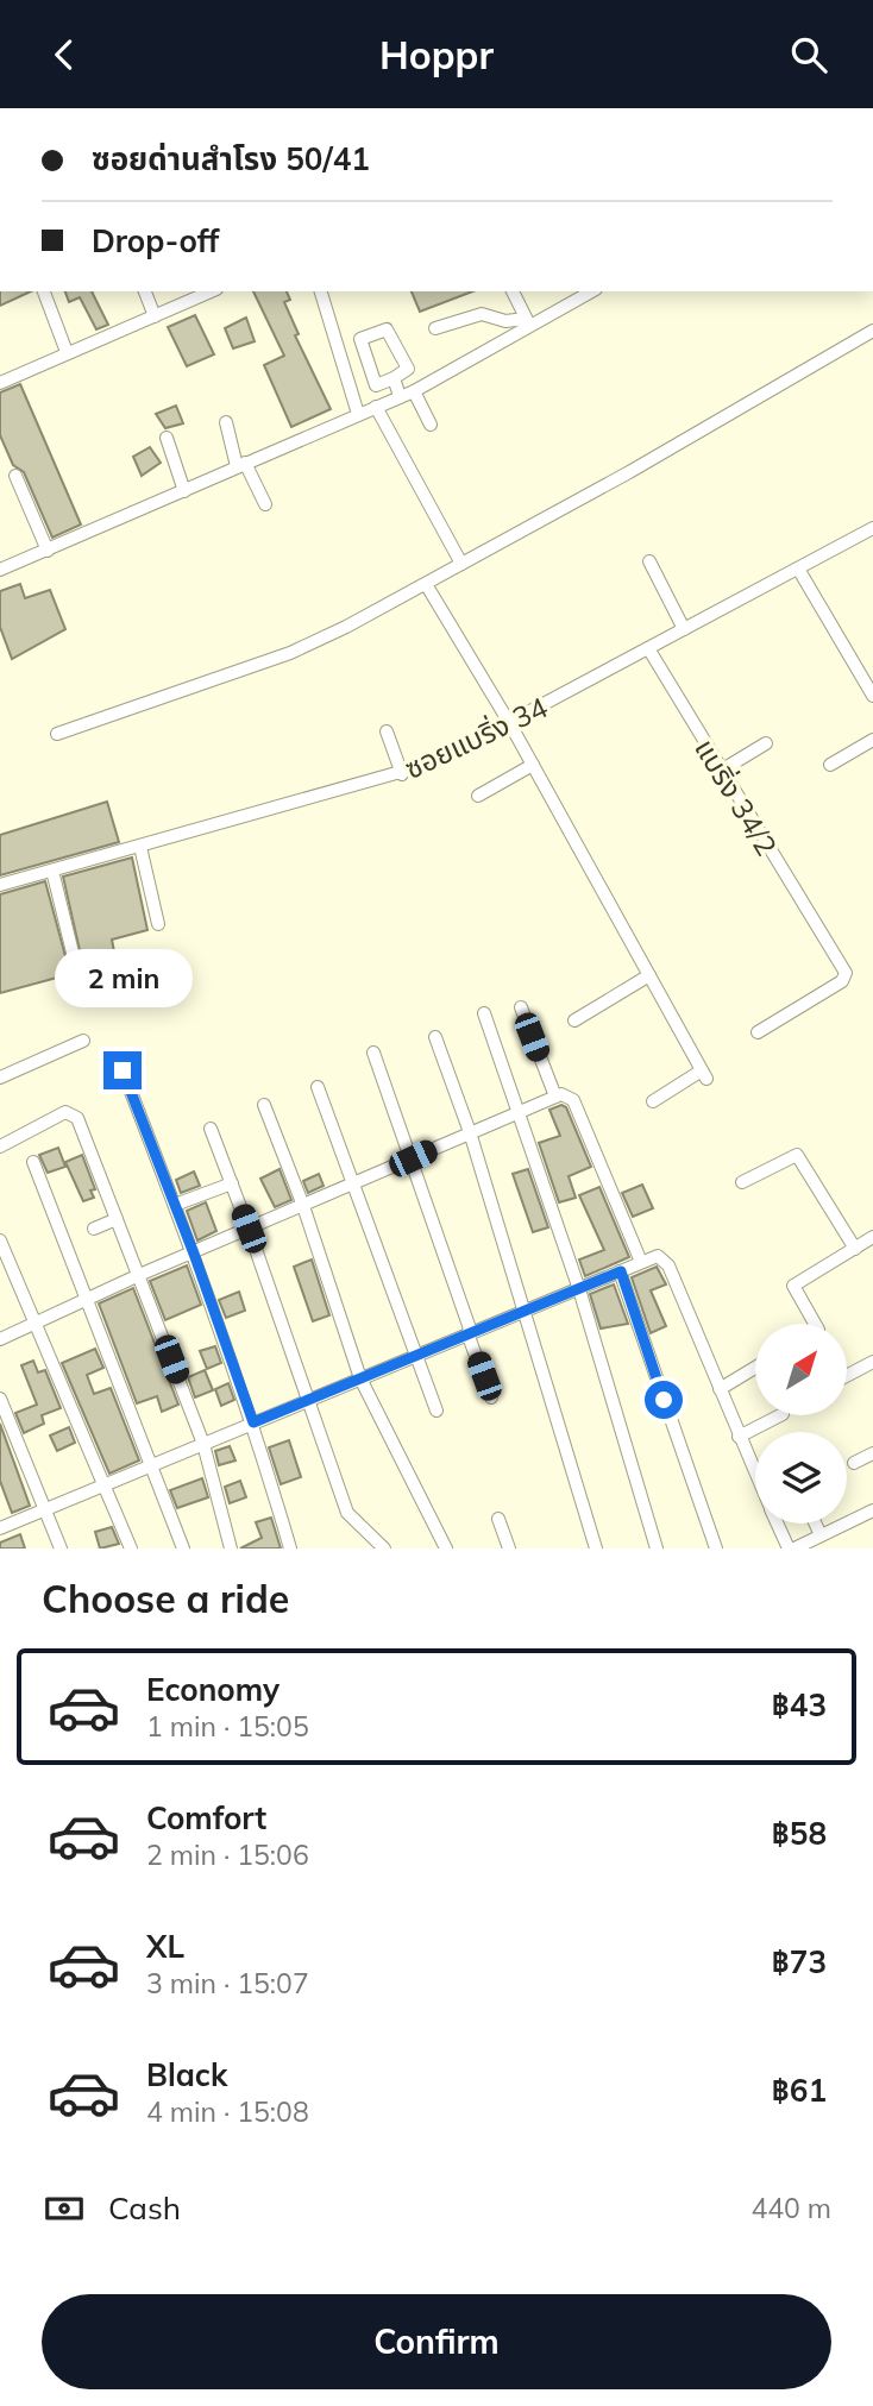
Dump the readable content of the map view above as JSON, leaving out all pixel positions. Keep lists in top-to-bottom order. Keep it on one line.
{"streets":{"street":["ซอยแบริ่ง 34","แบริ่ง 34/2"]},"crossings":[["ซอยแบริ่ง 34","แบริ่ง 34/2"]],"north":"top right","page":{"header":"Hoppr","banner":["ซอยด่านสำโรง 50/41","Drop-off"],"bubble":"2 min","heading":"Choose a ride","list":[{"name":"Economy","note":"1 min · 15:05","value":"฿43"},{"name":"Comfort","note":"2 min · 15:06","value":"฿58"},{"name":"XL","note":"3 min · 15:07","value":"฿73"},{"name":"Black","note":"4 min · 15:08","value":"฿61"}],"pay":["Cash","440 m"],"buttons":"Confirm"}}
